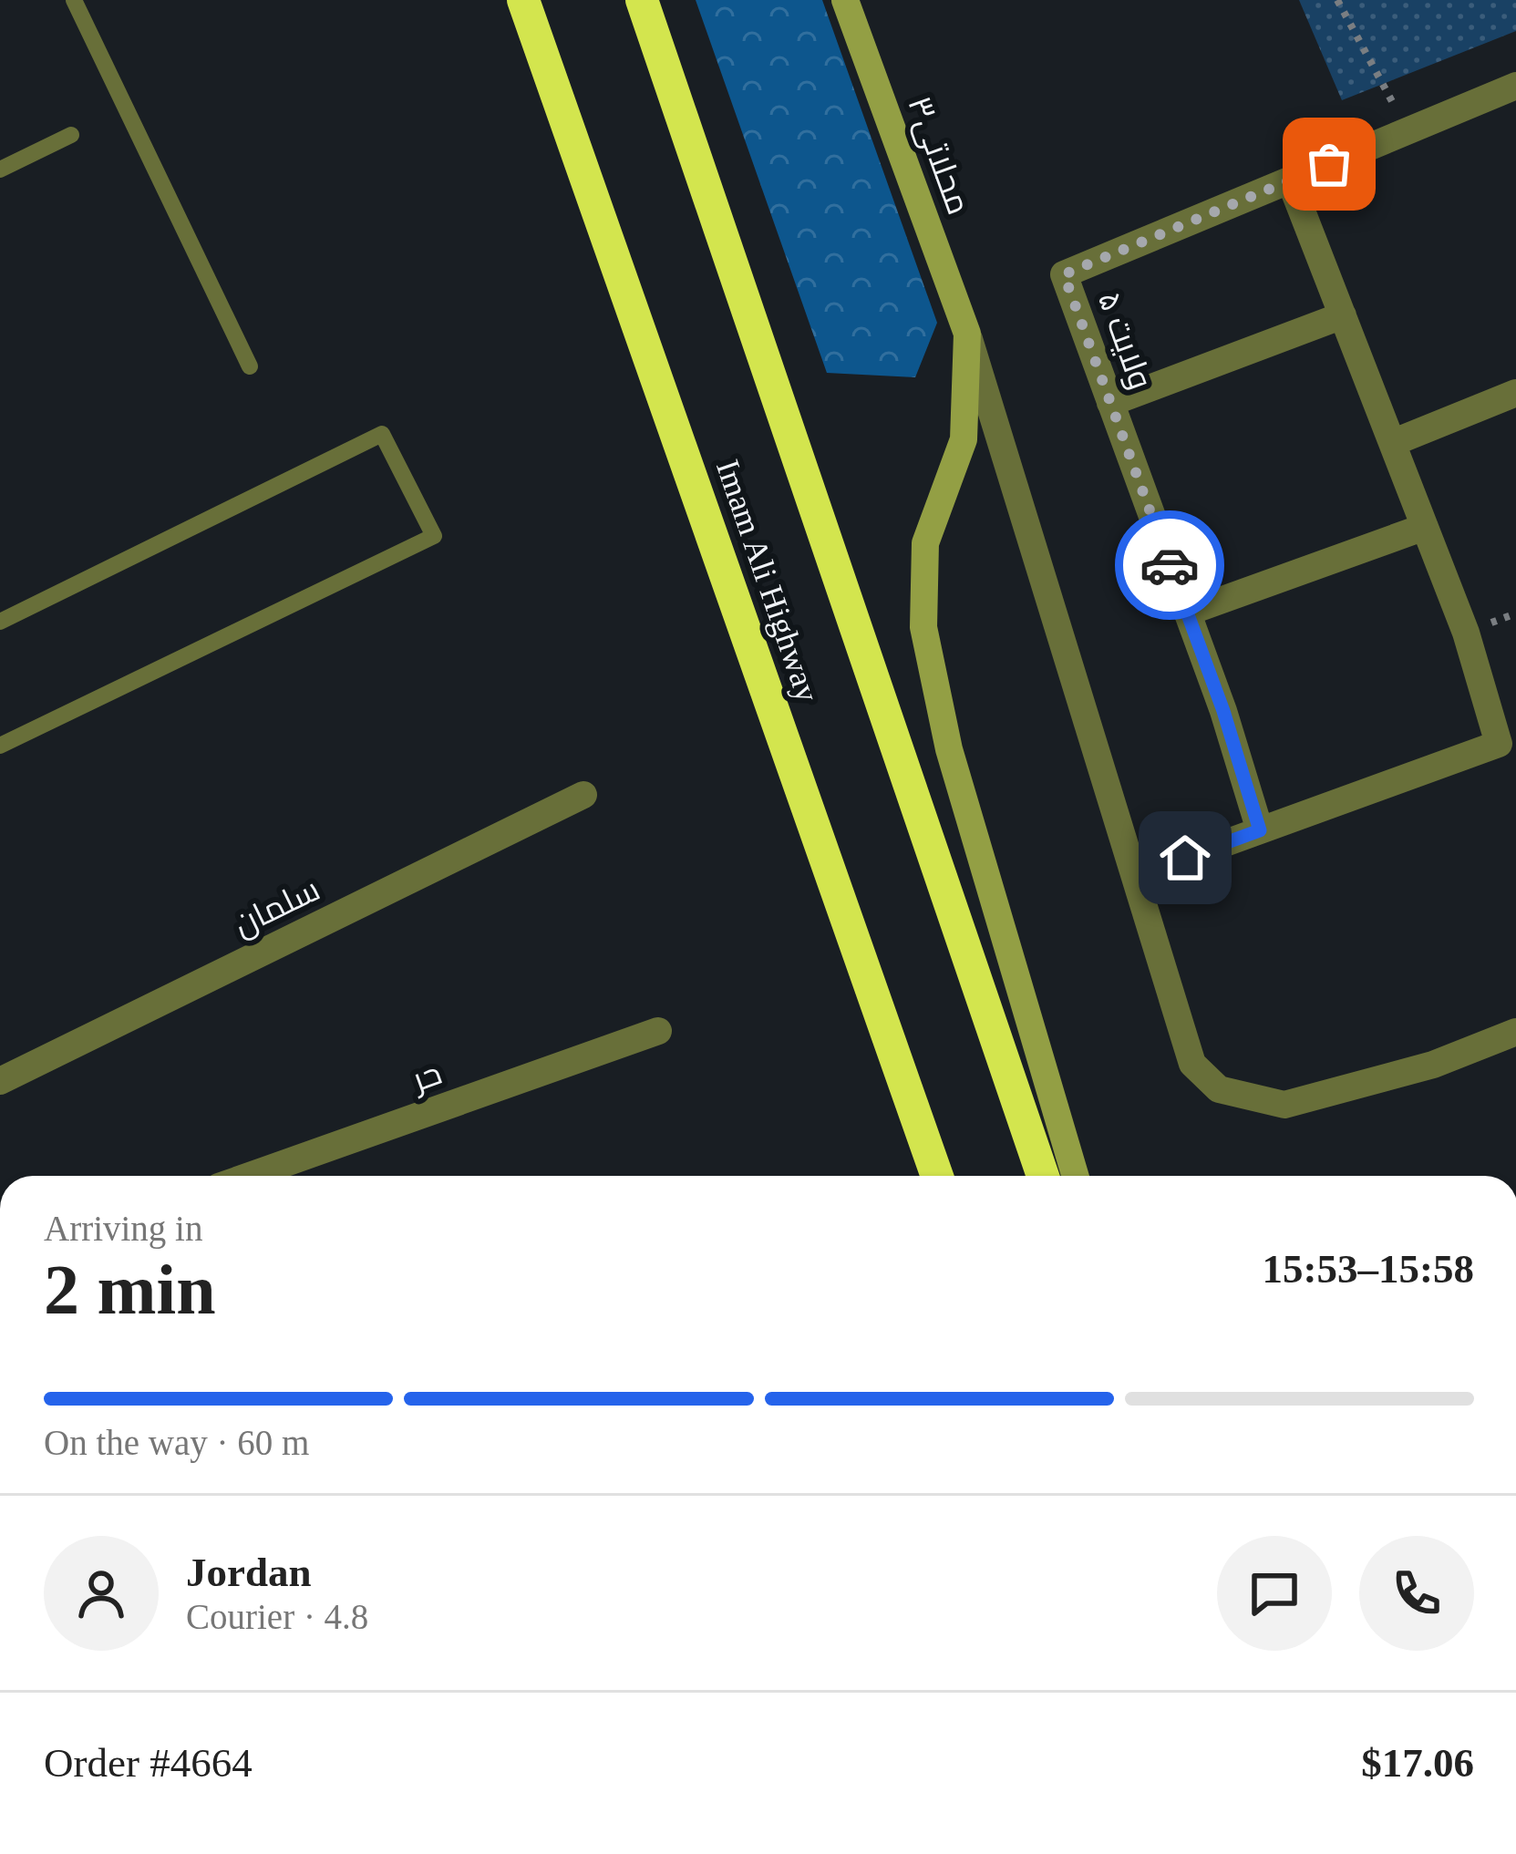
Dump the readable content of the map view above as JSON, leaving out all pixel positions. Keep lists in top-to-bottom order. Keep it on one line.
{"streets":{"highway":["Imam Ali Highway"],"main road":["محلاتی۳"],"street":["ولایت ۵","سلمان","حر"]},"page":{"heading":["2 min","Arriving in","15:53–15:58"],"panel":["Jordan","Courier · 4.8","Order #4664","$17.06"],"bar":"On the way · 60 m"}}
